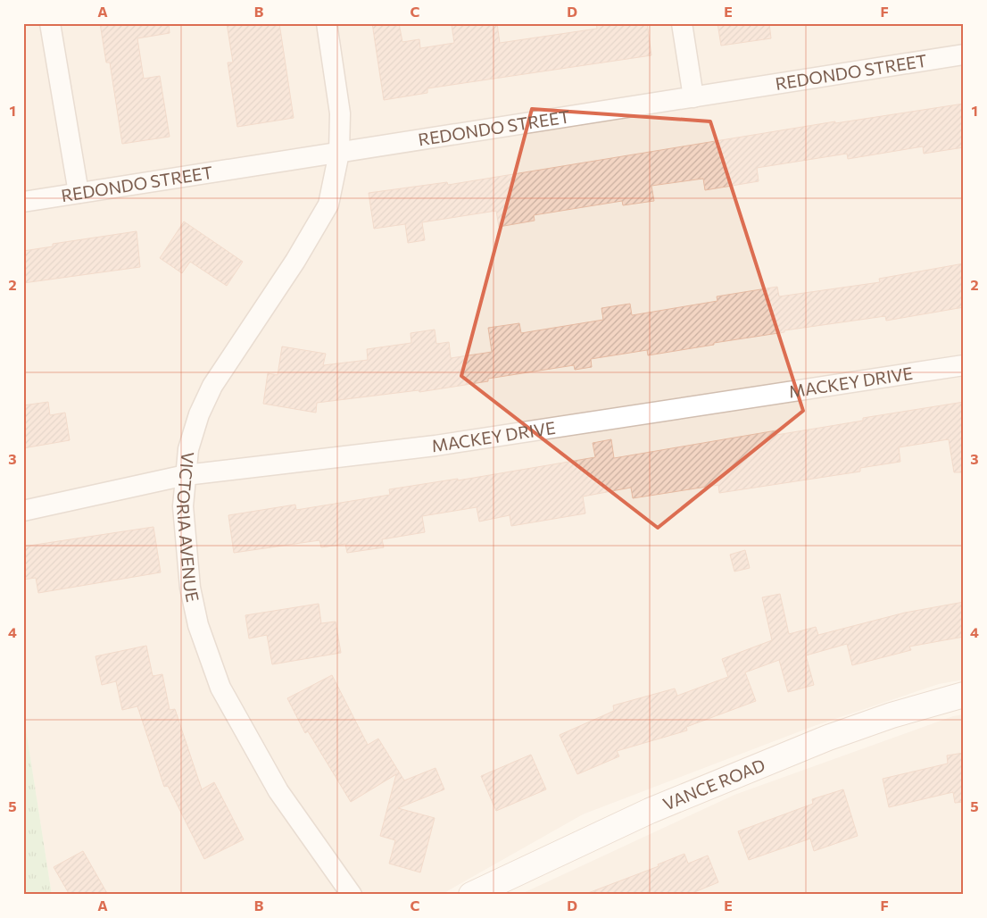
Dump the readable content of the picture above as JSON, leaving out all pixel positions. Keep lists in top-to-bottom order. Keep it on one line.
{"streets":{"street":["REDONDO STREET","MACKEY DRIVE","VICTORIA AVENUE","VANCE ROAD"]},"crossings":[["REDONDO STREET","VICTORIA AVENUE"],["MACKEY DRIVE","VICTORIA AVENUE"]],"grid":{"columns":["A","B","C","D","E","F"],"rows":["1","2","3","4","5"]}}
